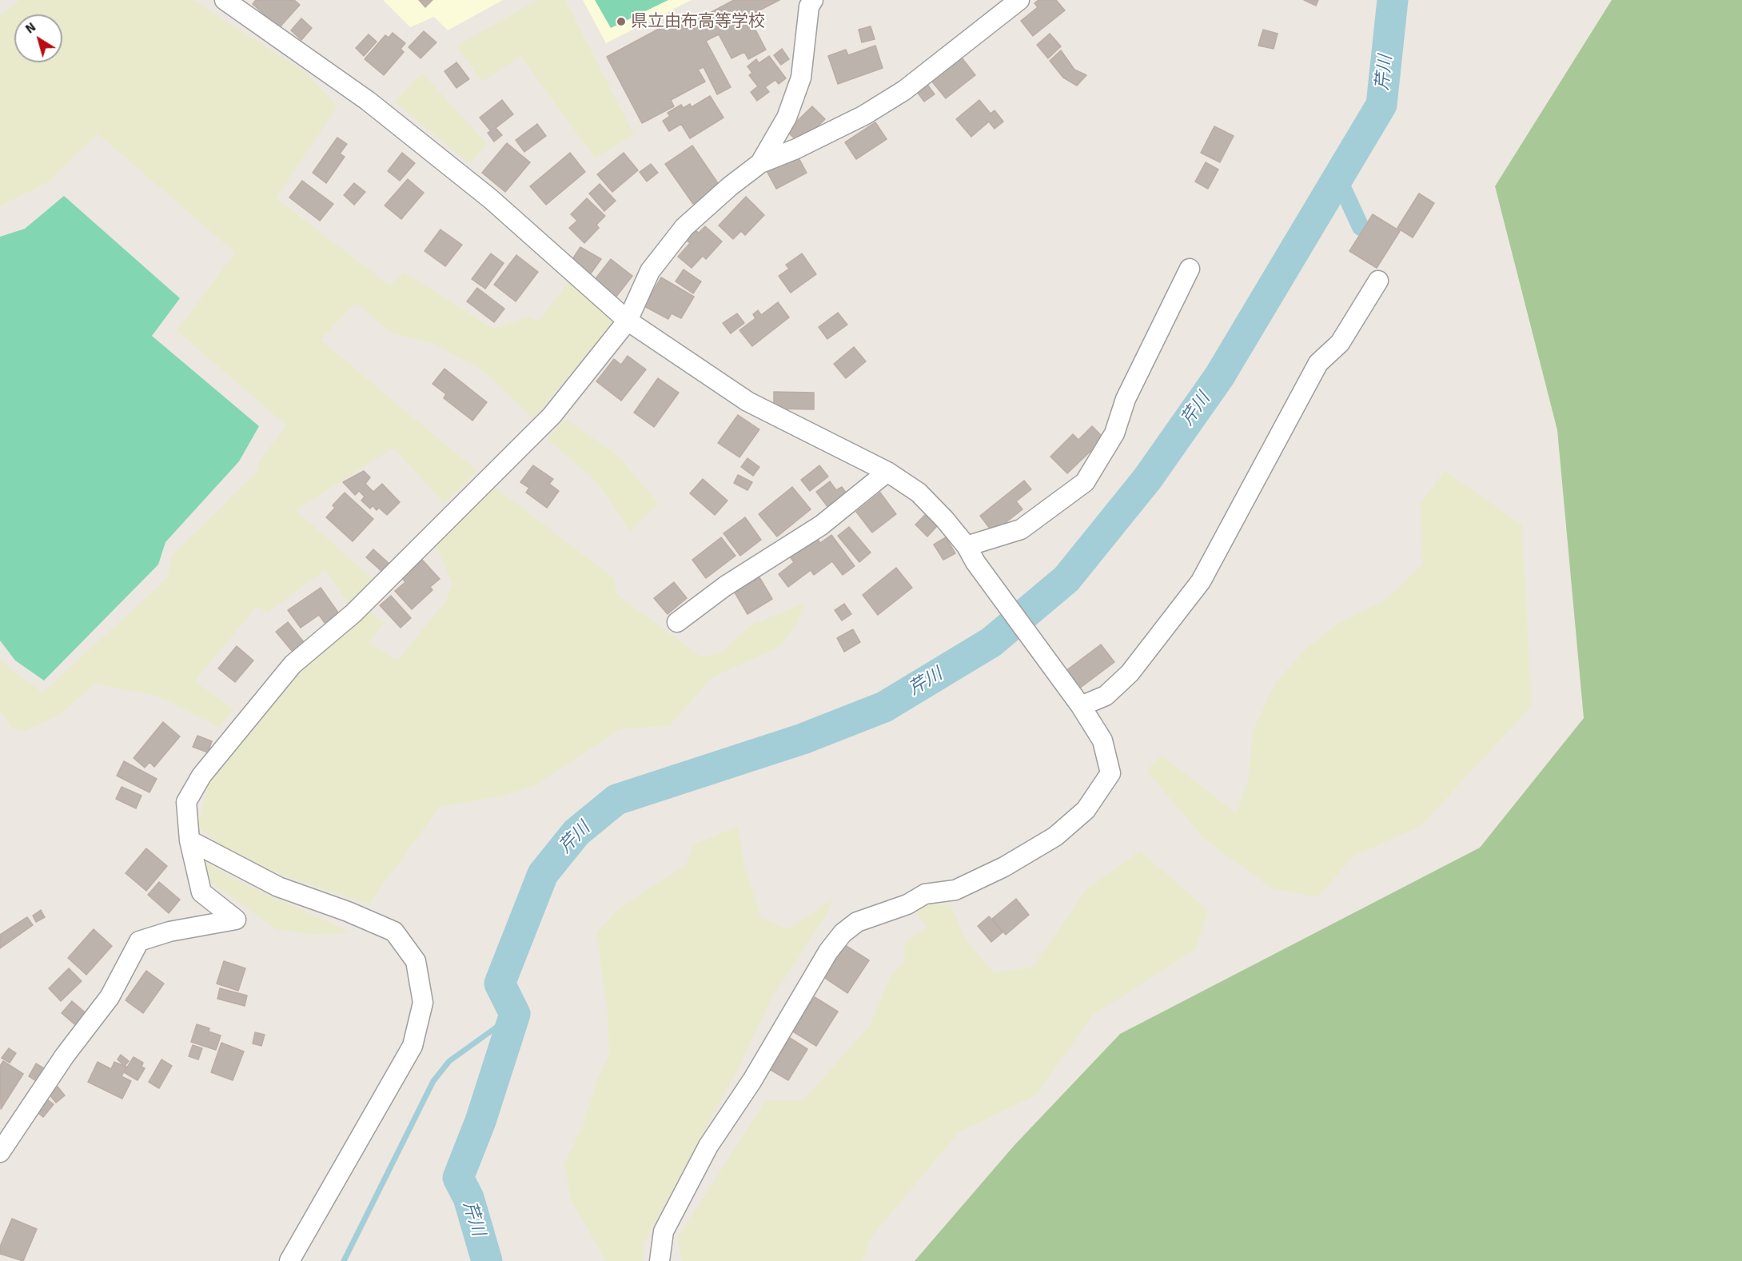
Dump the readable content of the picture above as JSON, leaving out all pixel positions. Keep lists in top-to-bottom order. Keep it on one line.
{"water":["芹川"],"places":["県立由布高等学校"],"north":"top left"}
